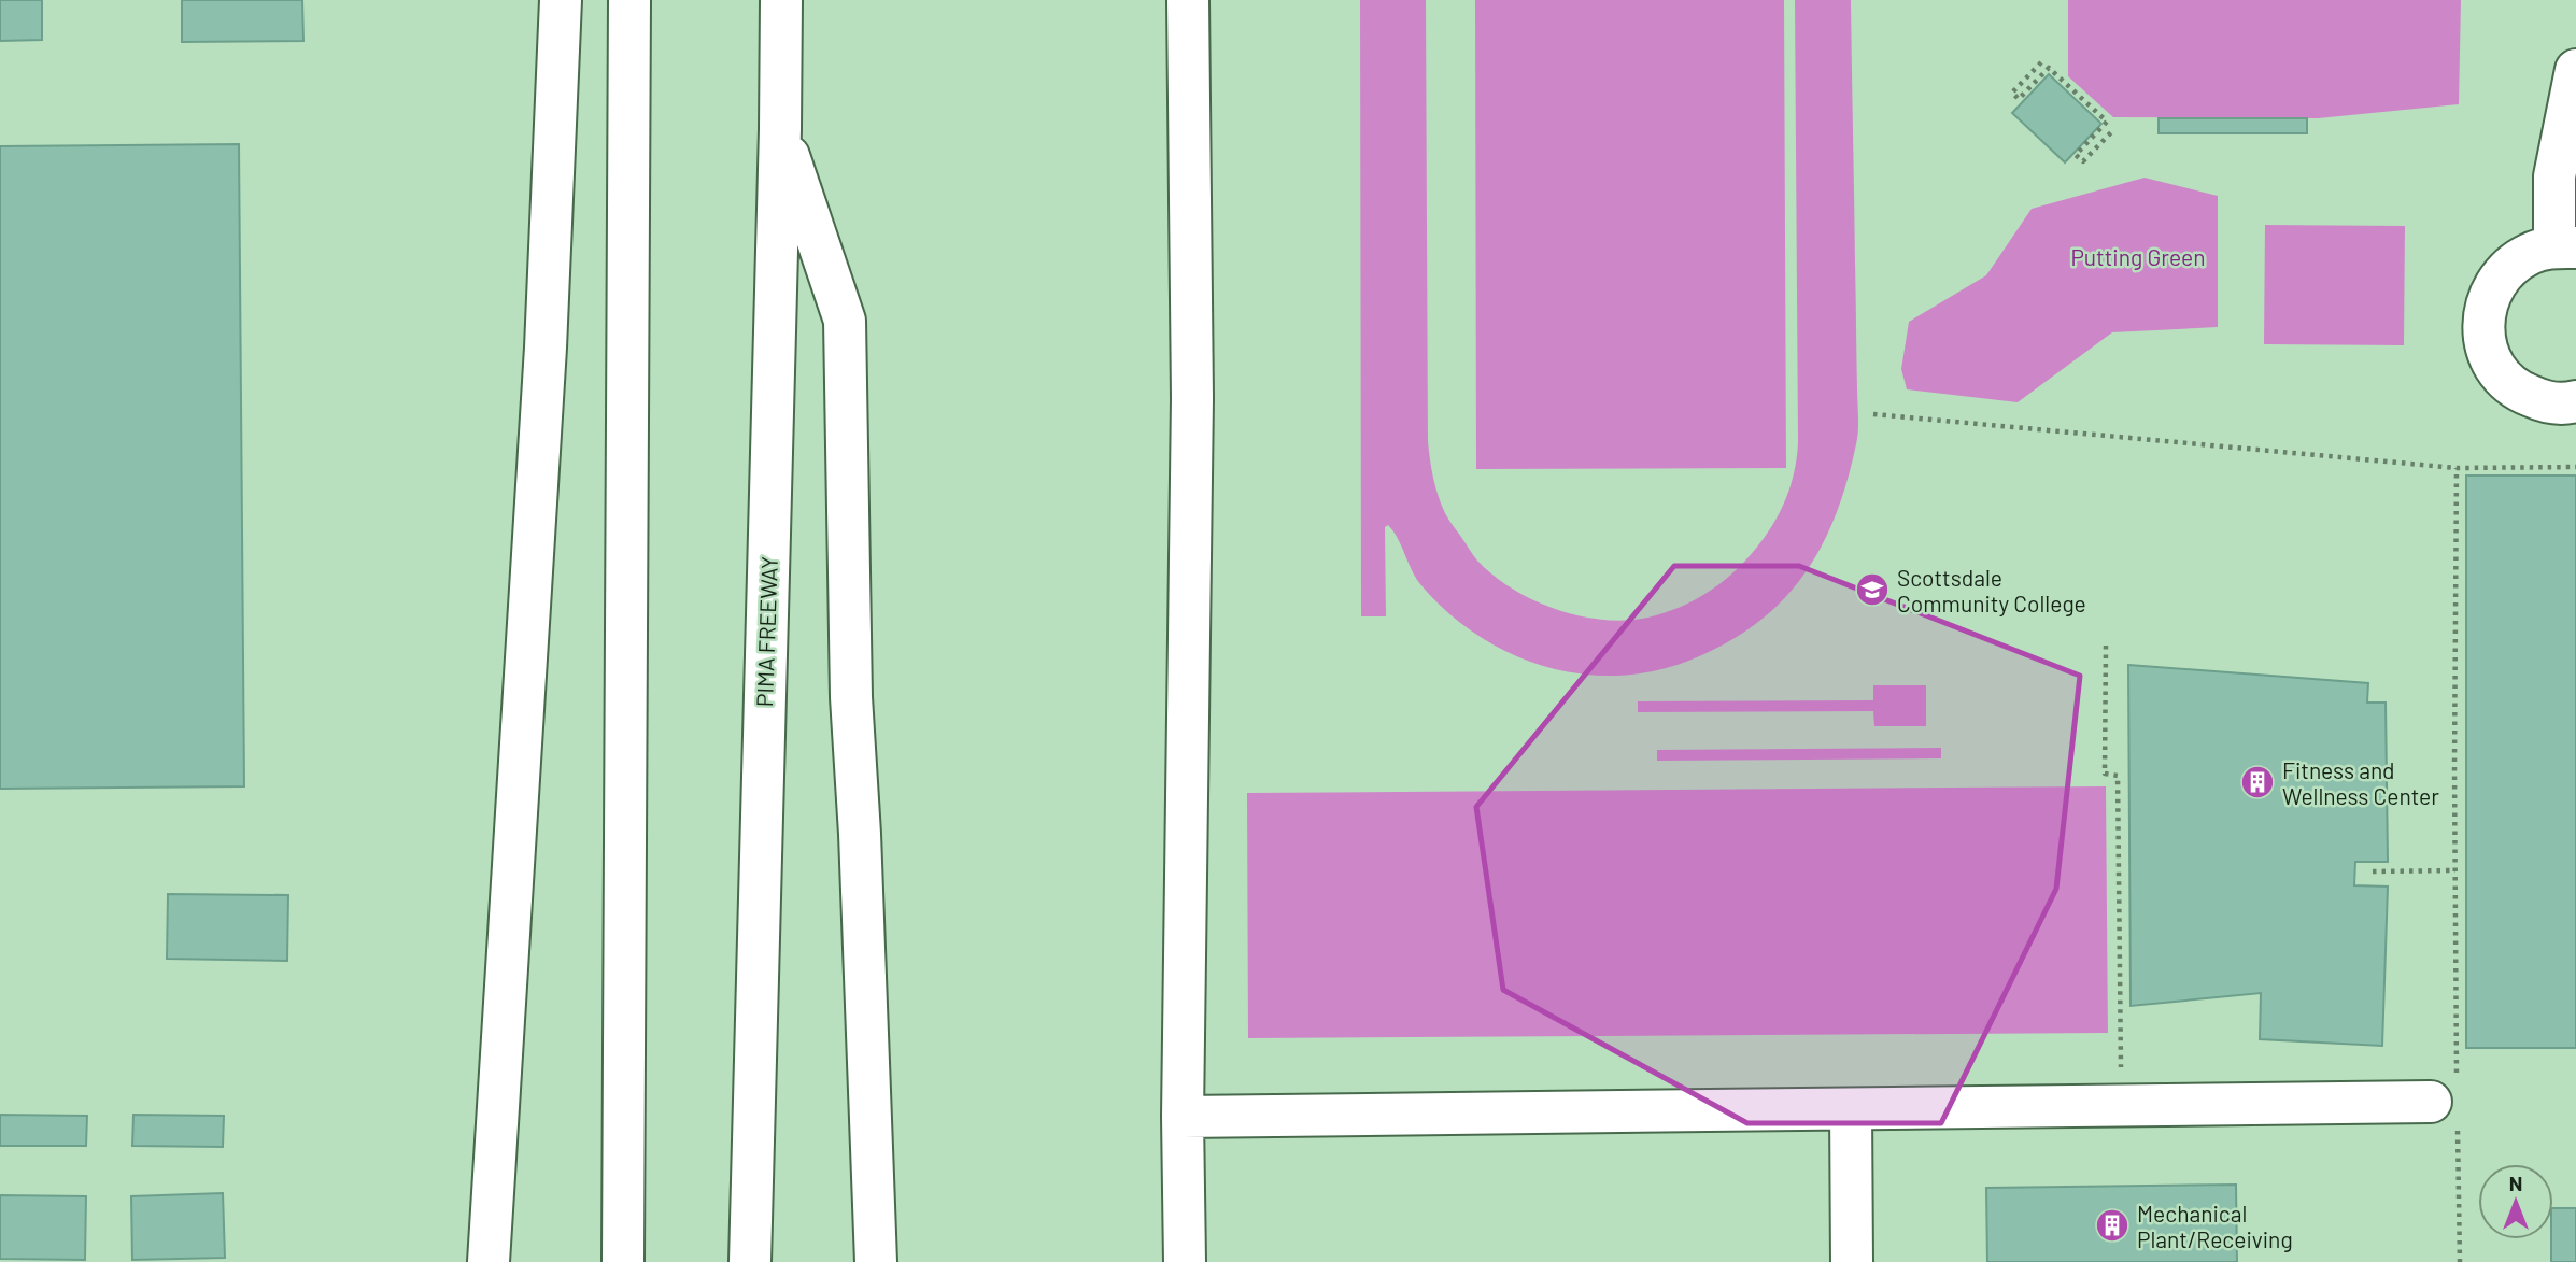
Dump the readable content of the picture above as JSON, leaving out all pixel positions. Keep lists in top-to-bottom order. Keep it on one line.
{"streets":{"main road":["PIMA FREEWAY"]},"parks":["Putting Green"],"places":{"school or university":["Scottsdale Community College"],"building":["Fitness and Wellness Center","Mechanical Plant/Receiving"]},"north":"top"}
